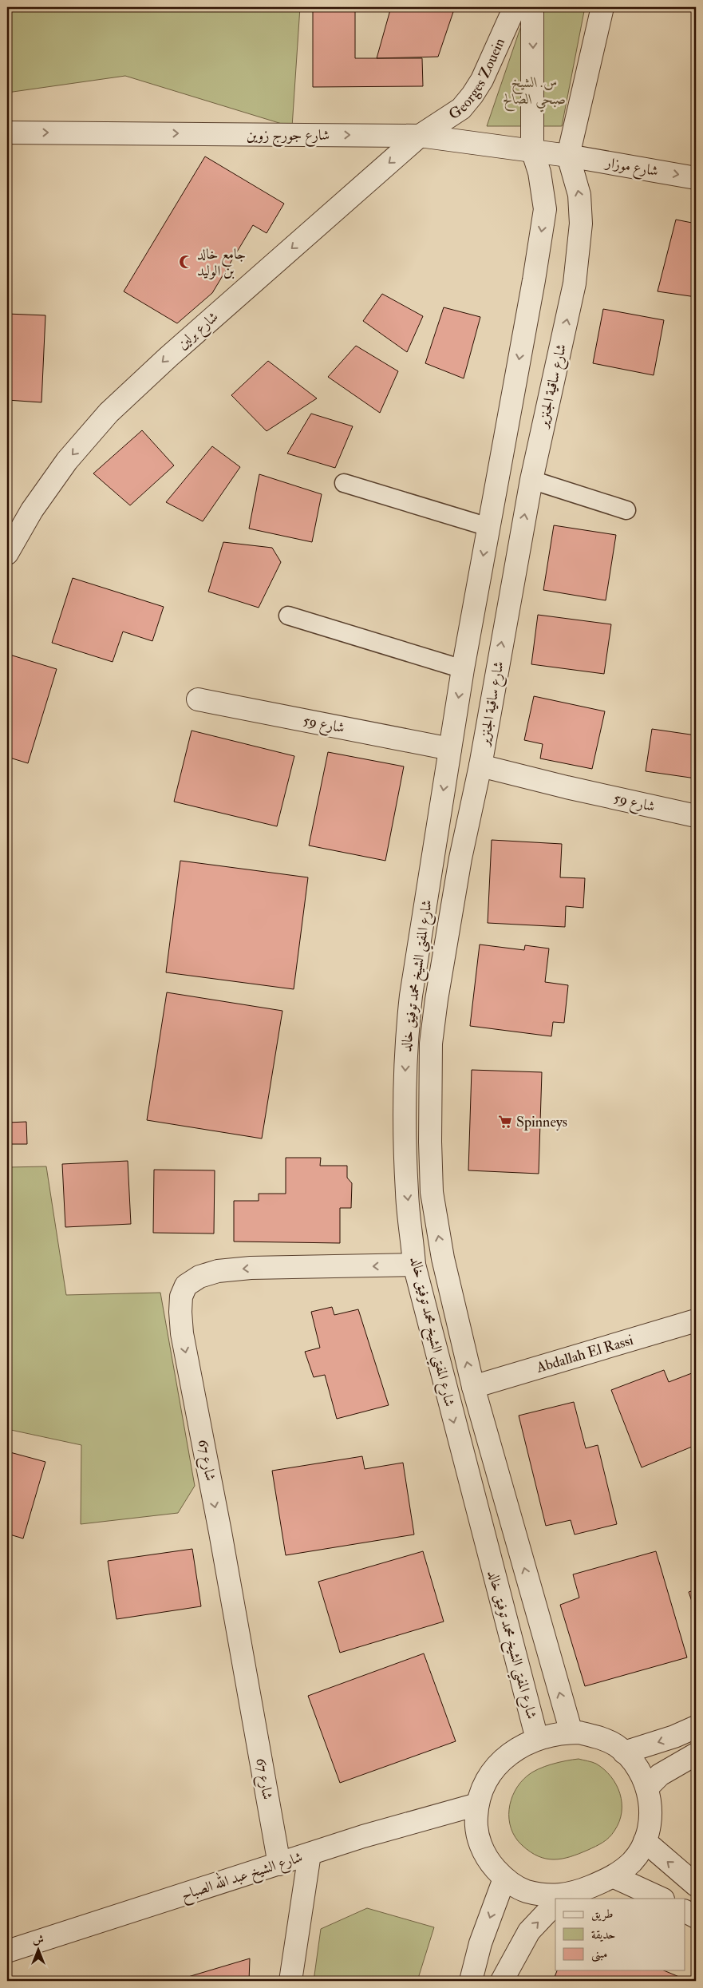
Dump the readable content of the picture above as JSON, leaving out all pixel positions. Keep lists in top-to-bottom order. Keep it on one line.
{"streets":{"street":["Georges Zouein","شارع جورج زوين","شارع موزار","شارع برلين","شارع ساقية الجنزير","شارع 59","شارع المفتي الشيخ محمد توفيق خالد","Abdallah El Rassi","شارع 67","شارع الشيخ عبد الله الصباح"]},"crossings":[["Georges Zouein","شارع جورج زوين"],["Georges Zouein","شارع برلين"],["شارع جورج زوين","شارع موزار"],["شارع جورج زوين","شارع برلين"],["شارع جورج زوين","شارع ساقية الجنزير"],["شارع موزار","شارع ساقية الجنزير"],["شارع ساقية الجنزير","شارع 59"],["شارع ساقية الجنزير","شارع المفتي الشيخ محمد توفيق خالد"],["شارع 59","شارع المفتي الشيخ محمد توفيق خالد"],["شارع المفتي الشيخ محمد توفيق خالد","Abdallah El Rassi"],["شارع المفتي الشيخ محمد توفيق خالد","شارع 67"],["شارع 67","شارع الشيخ عبد الله الصباح"]],"one_way":["شارع جورج زوين","شارع موزار","شارع برلين"],"parks":["س. الشيخ صبحي الصالح"],"places":{"mosque":["جامع خالد بن الوليد"],"supermarket":["Spinneys"]},"legend":["طريق","حديقة","مبنى"],"north":"top"}
